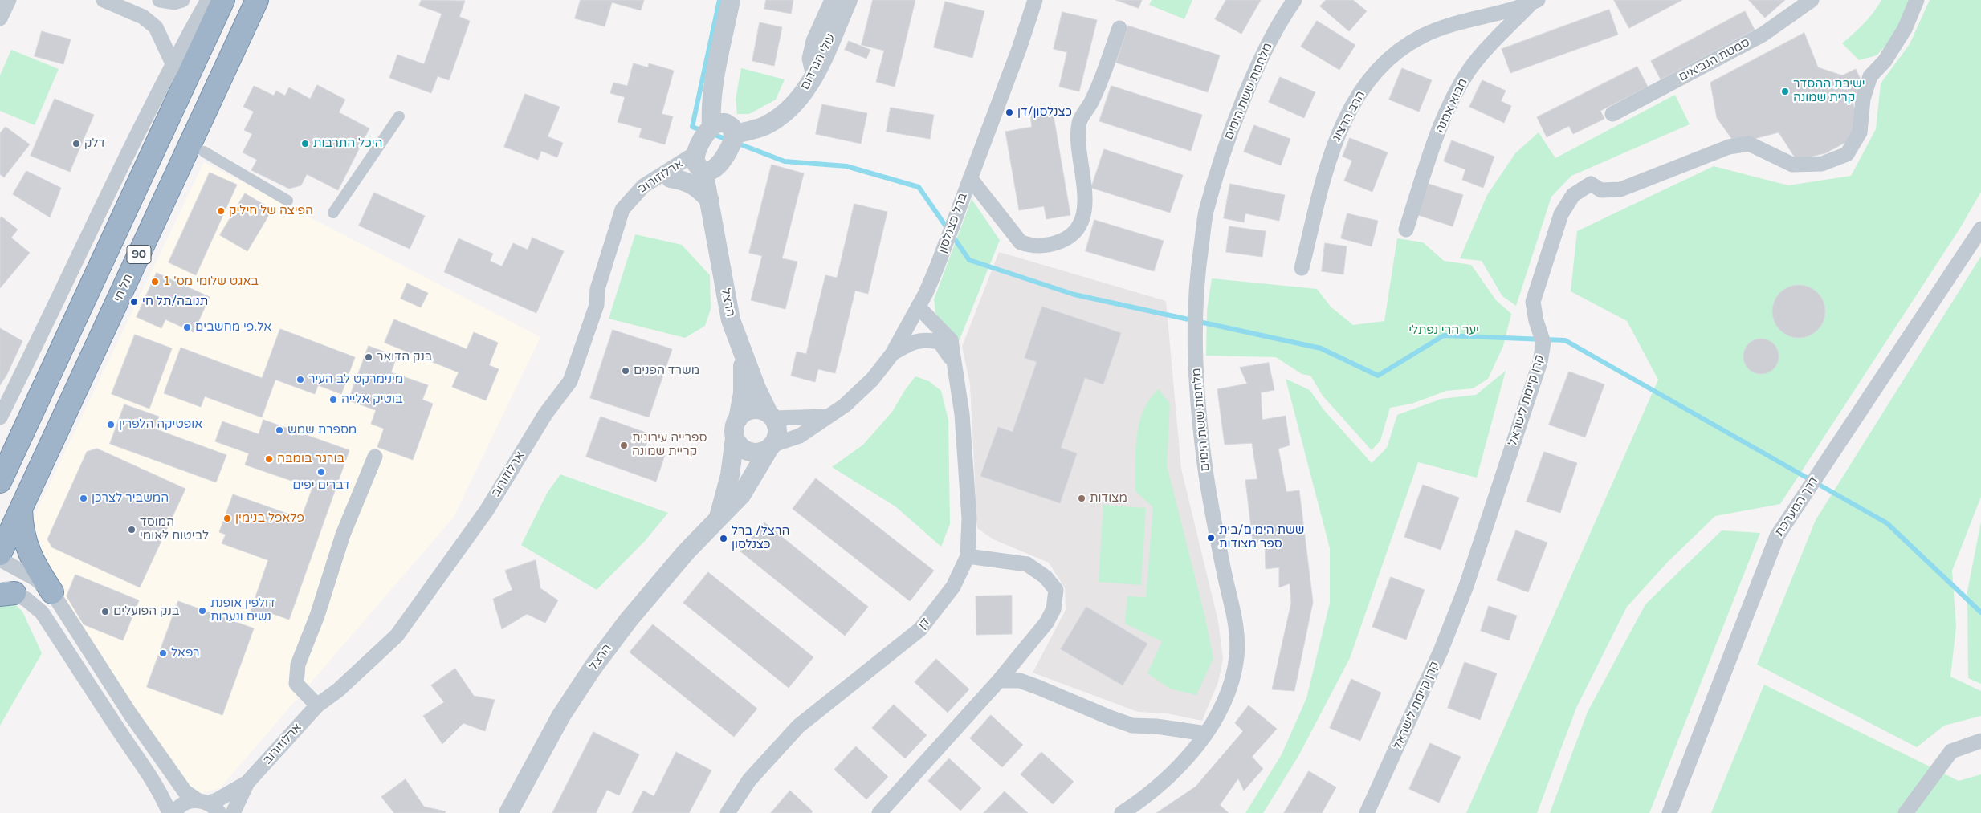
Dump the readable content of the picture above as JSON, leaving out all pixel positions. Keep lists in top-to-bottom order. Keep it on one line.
{"streets":{"highway":["90","תל חי"],"street":["סמטת הנביאים","עולי הגרדום","מלחמת ששת הימים","מבוא אמנה","הרב הרצוג","ארלוזורוב","ברל כצנלסון","הרצל","קרן קיימת לישראל","דרך המערכת","דן"]},"crossings":[["מבוא אמנה","הרב הרצוג"],["ארלוזורוב","הרצל"],["ברל כצנלסון","הרצל"],["ברל כצנלסון","דן"]],"parks":["יער הרי נפתלי"],"places":["ישיבת ההסדר קרית שמונה","כצנלסון/דן","דלק","היכל התרבות","הפיצה של חיליק","באגט שלומי מס' 1","תנובה/תל חי","אל.פי מחשבים","בנק הדואר","משרד הפנים","מינימרקט לב העיר","בוטיק אלייה","אופטיקה הלפרין","מספרת שמש","ספרייה עירונית קריית שמונה","בורגר בומבה","דברים יפים","המשביר לצרכן","מצודות","פלאפל בנימין","המוסד לביטוח לאומי","ששת הימים/בית ספר מצודות","הרצל/ ברל כצנלסון","דולפין אופנת נשים ונערות","בנק הפועלים","רפאל"]}
